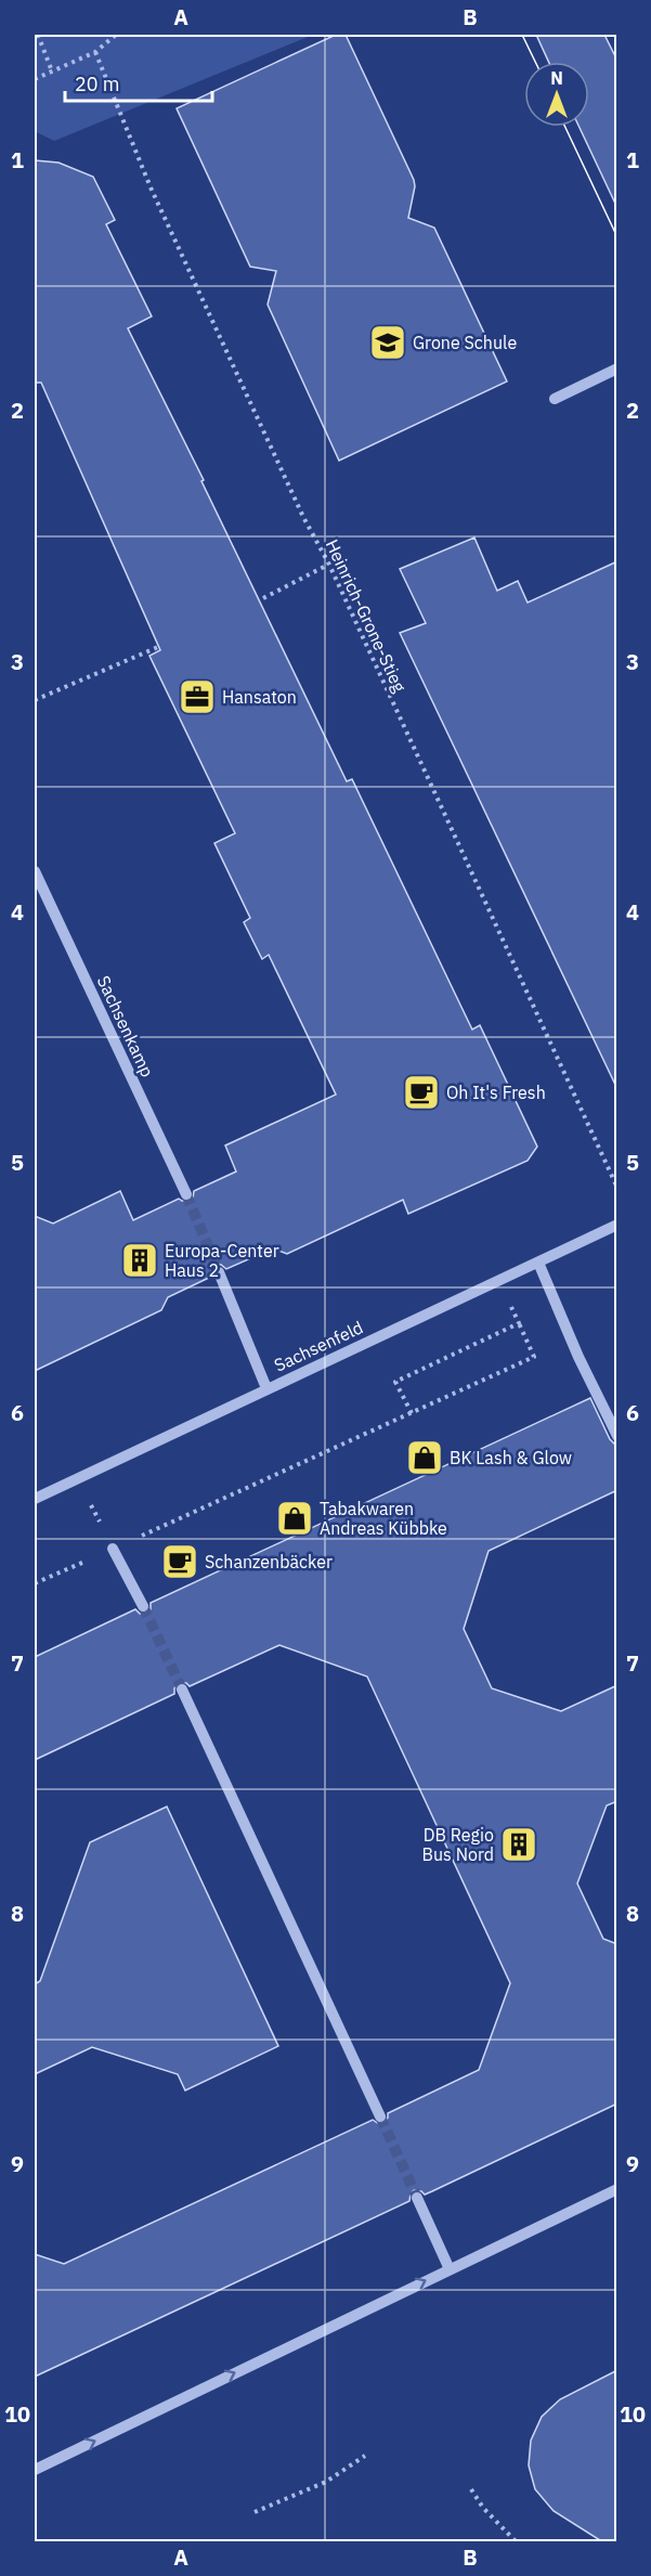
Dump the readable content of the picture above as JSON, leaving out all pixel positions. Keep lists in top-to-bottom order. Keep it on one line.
{"streets":{"street":["Sachsenkamp","Sachsenfeld"],"path":["Heinrich-Grone-Stieg"]},"places":{"school or university":["Grone Schule"],"office":["Hansaton"],"cafe":["Oh It's Fresh","Schanzenbäcker"],"building":["Europa-Center Haus 2","DB Regio Bus Nord"],"shop":["BK Lash & Glow","Tabakwaren Andreas Kübbke"]},"scale_bar":"20 m","north":"top","grid":{"columns":["A","B"],"rows":["1","2","3","4","5","6","7","8","9","10"]}}
